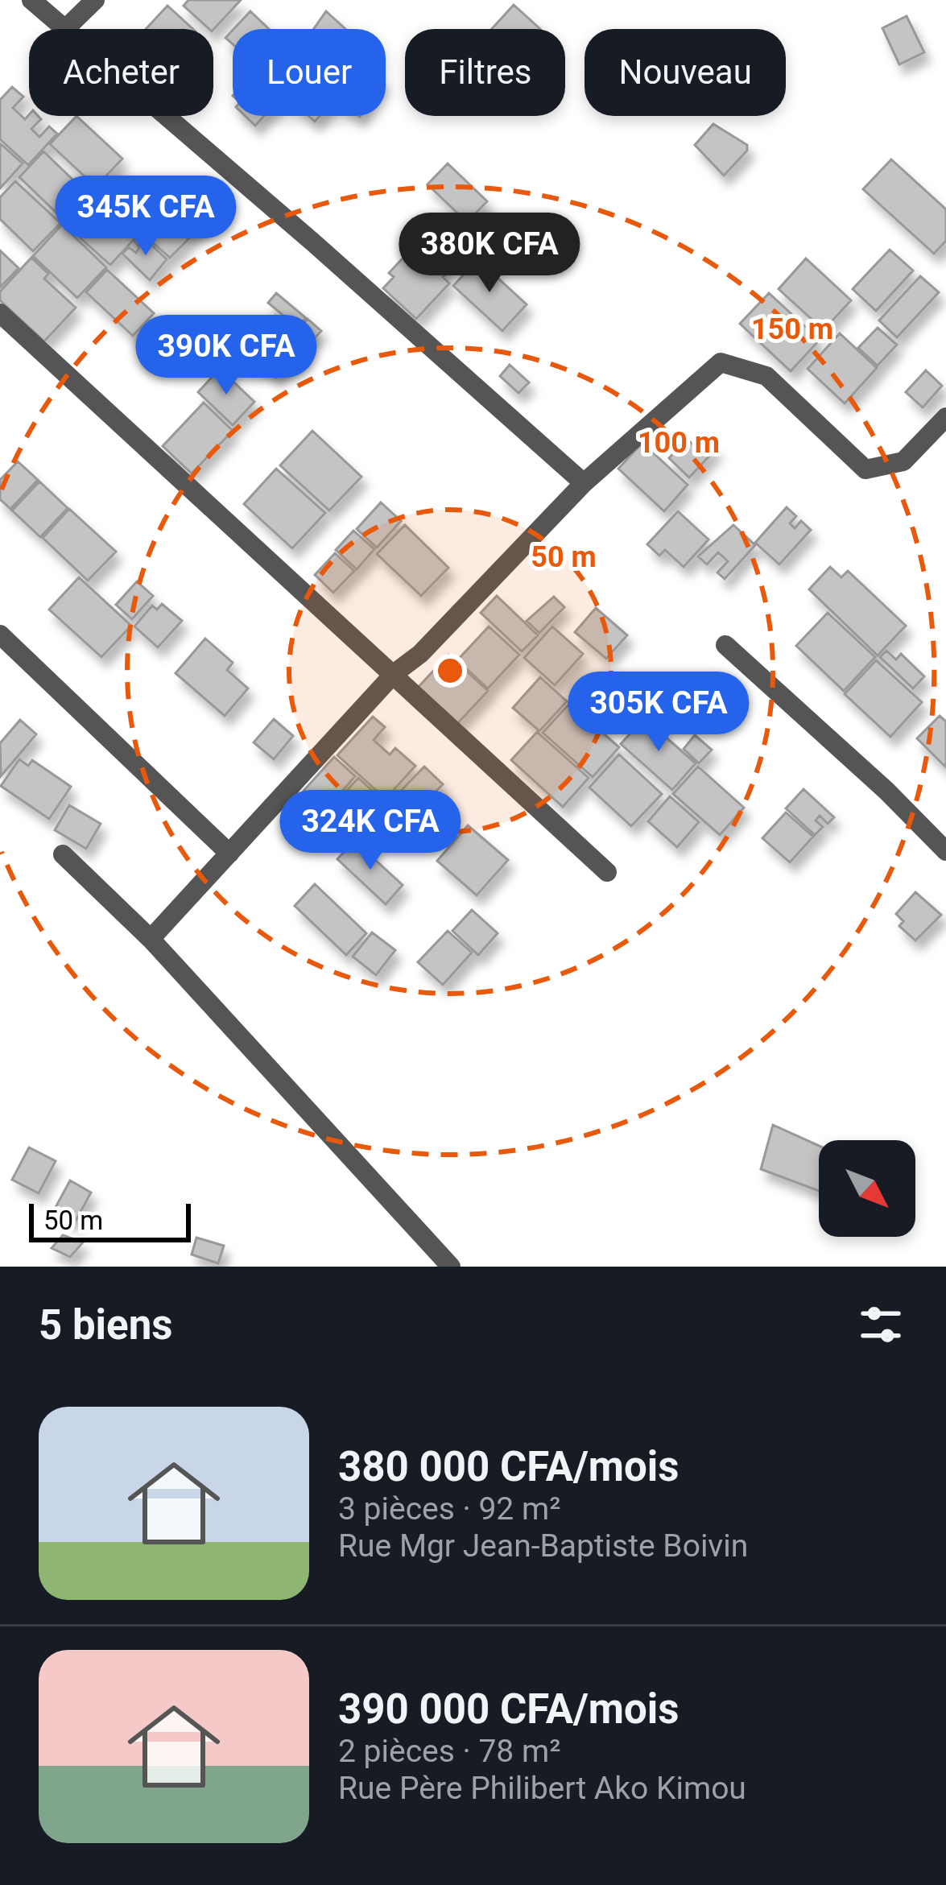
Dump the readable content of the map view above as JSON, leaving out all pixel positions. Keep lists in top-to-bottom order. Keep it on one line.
{"scale_bar":"50 m","north":"bottom right","page":{"chip":["Acheter","Louer","Filtres","Nouveau"],"price":["345K CFA","380K CFA","390K CFA","305K CFA","324K CFA"],"scale":"50 m","heading":"5 biens","list":[{"name":"380 000 CFA/mois","note":"3 pièces · 92 m² · Rue Mgr Jean-Baptiste Boivin"},{"name":"390 000 CFA/mois","note":"2 pièces · 78 m² · Rue Père Philibert Ako Kimou"}]},"rings":["150 m","100 m","50 m"]}
